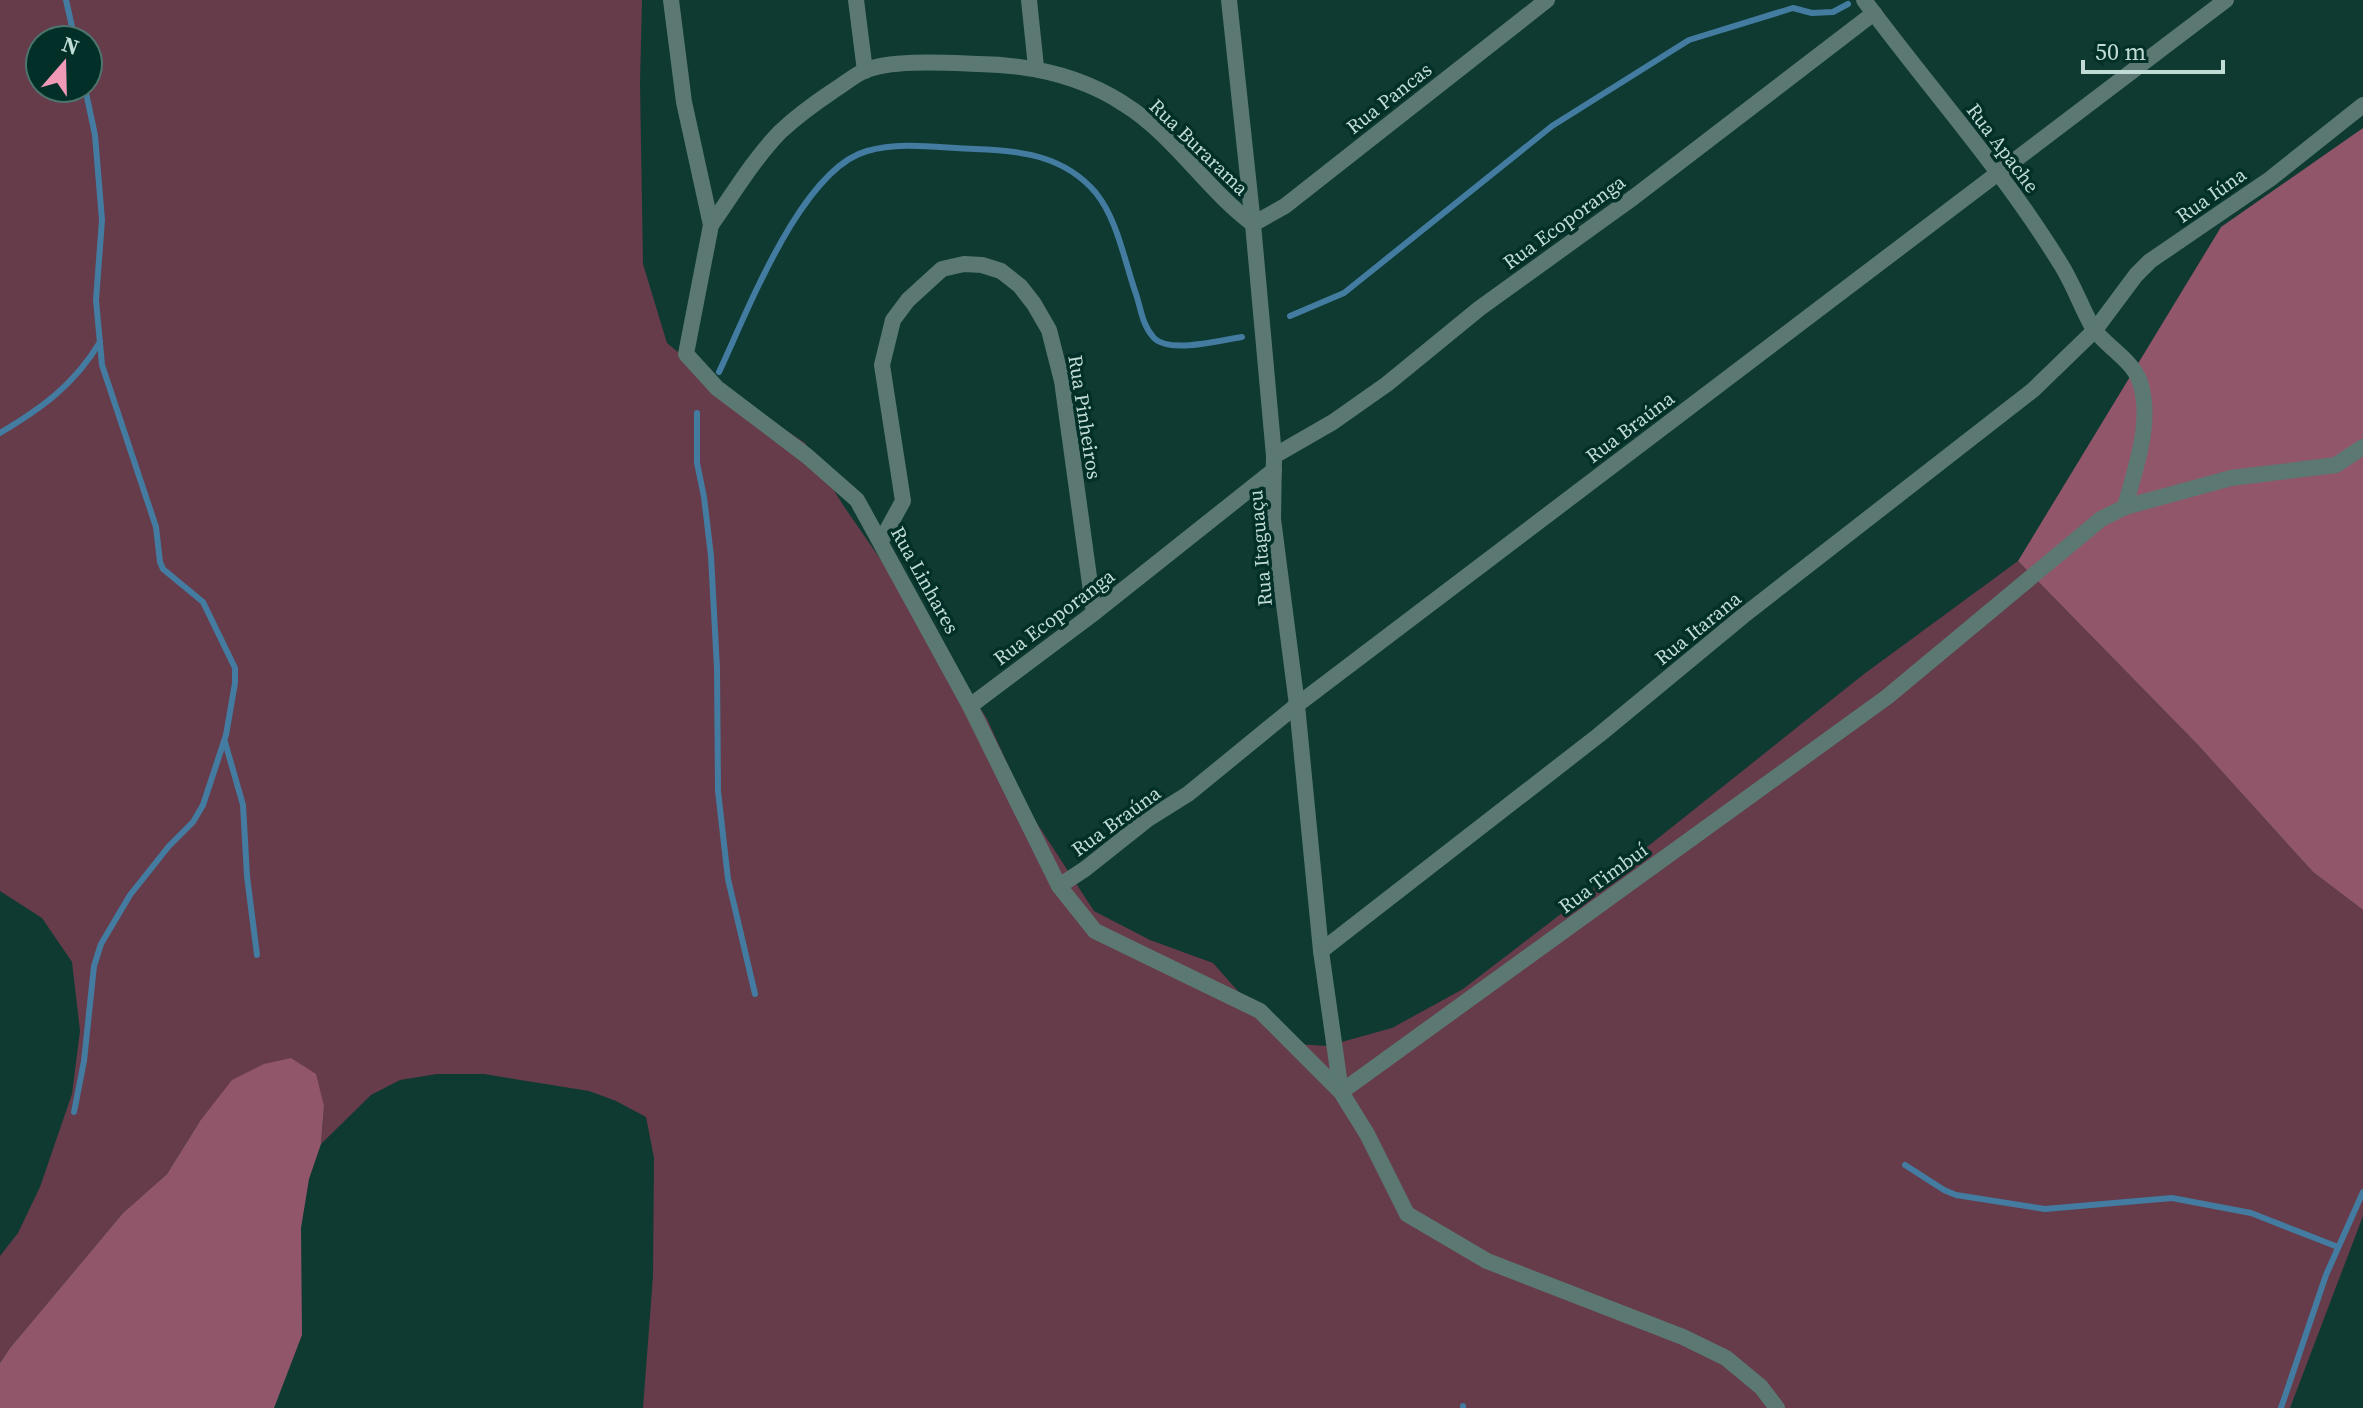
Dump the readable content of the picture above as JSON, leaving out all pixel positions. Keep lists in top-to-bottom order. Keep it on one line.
{"streets":{"street":["Rua Pancas","Rua Burarama","Rua Apache","Rua Iúna","Rua Ecoporanga","Rua Pinheiros","Rua Braúna","Rua Itaguaçu","Rua Linhares","Rua Itarana","Rua Timbuí"]},"crossings":[["Rua Pancas","Rua Burarama"],["Rua Pancas","Rua Itaguaçu"],["Rua Burarama","Rua Itaguaçu"],["Rua Burarama","Rua Linhares"],["Rua Apache","Rua Iúna"],["Rua Apache","Rua Ecoporanga"],["Rua Apache","Rua Braúna"],["Rua Apache","Rua Itarana"],["Rua Apache","Rua Timbuí"],["Rua Iúna","Rua Itarana"],["Rua Ecoporanga","Rua Pinheiros"],["Rua Ecoporanga","Rua Itaguaçu"],["Rua Ecoporanga","Rua Linhares"],["Rua Pinheiros","Rua Linhares"],["Rua Braúna","Rua Itaguaçu"],["Rua Braúna","Rua Linhares"],["Rua Itaguaçu","Rua Linhares"],["Rua Itaguaçu","Rua Itarana"],["Rua Itaguaçu","Rua Timbuí"],["Rua Linhares","Rua Timbuí"]],"scale_bar":"50 m","north":"top"}
